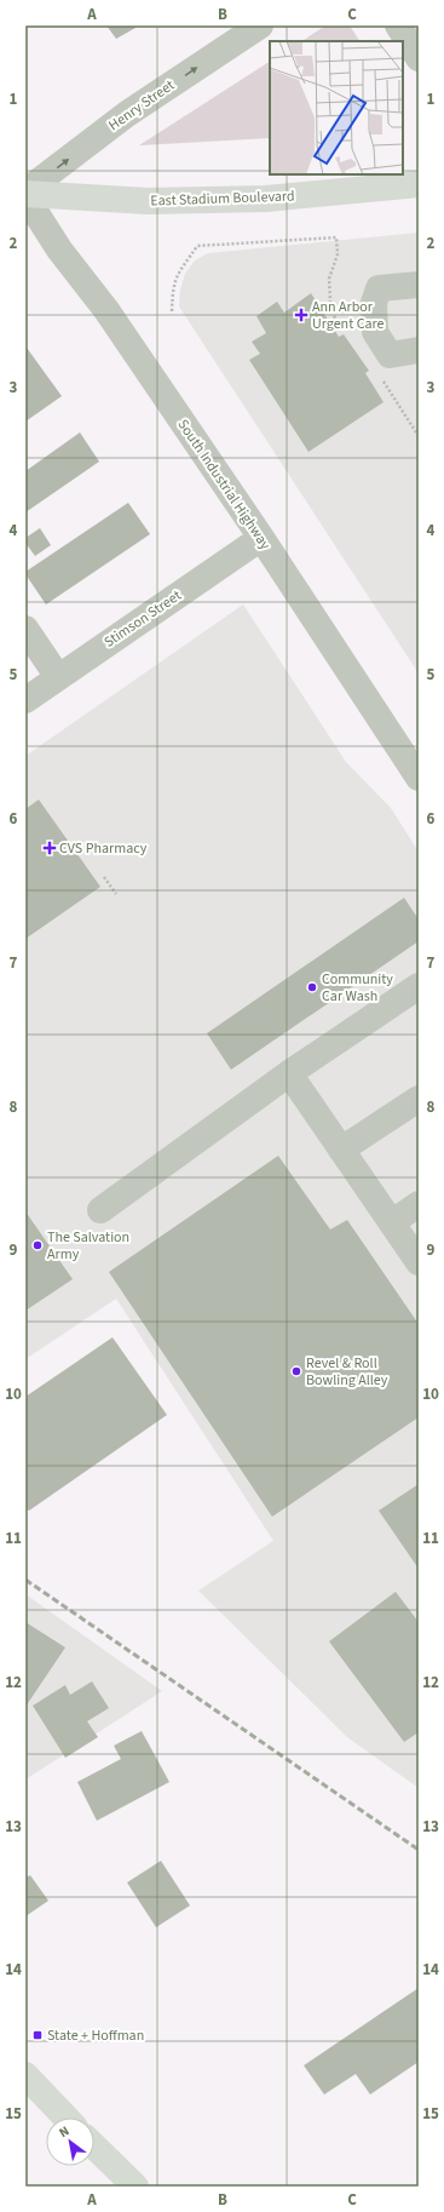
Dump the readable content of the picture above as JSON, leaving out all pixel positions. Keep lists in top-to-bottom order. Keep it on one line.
{"streets":{"main road":["East Stadium Boulevard"],"street":["Henry Street","South Industrial Highway","Stimson Street"]},"crossings":[["Henry Street","East Stadium Boulevard"],["Henry Street","South Industrial Highway"],["East Stadium Boulevard","South Industrial Highway"],["South Industrial Highway","Stimson Street"]],"one_way":["Henry Street"],"places":{"health":["Ann Arbor Urgent Care","CVS Pharmacy"],"other":["Community Car Wash","The Salvation Army","Revel & Roll Bowling Alley"],"transit":["State + Hoffman"]},"north":"top left","grid":{"columns":["A","B","C"],"rows":["1","2","3","4","5","6","7","8","9","10","11","12","13","14","15"]}}
